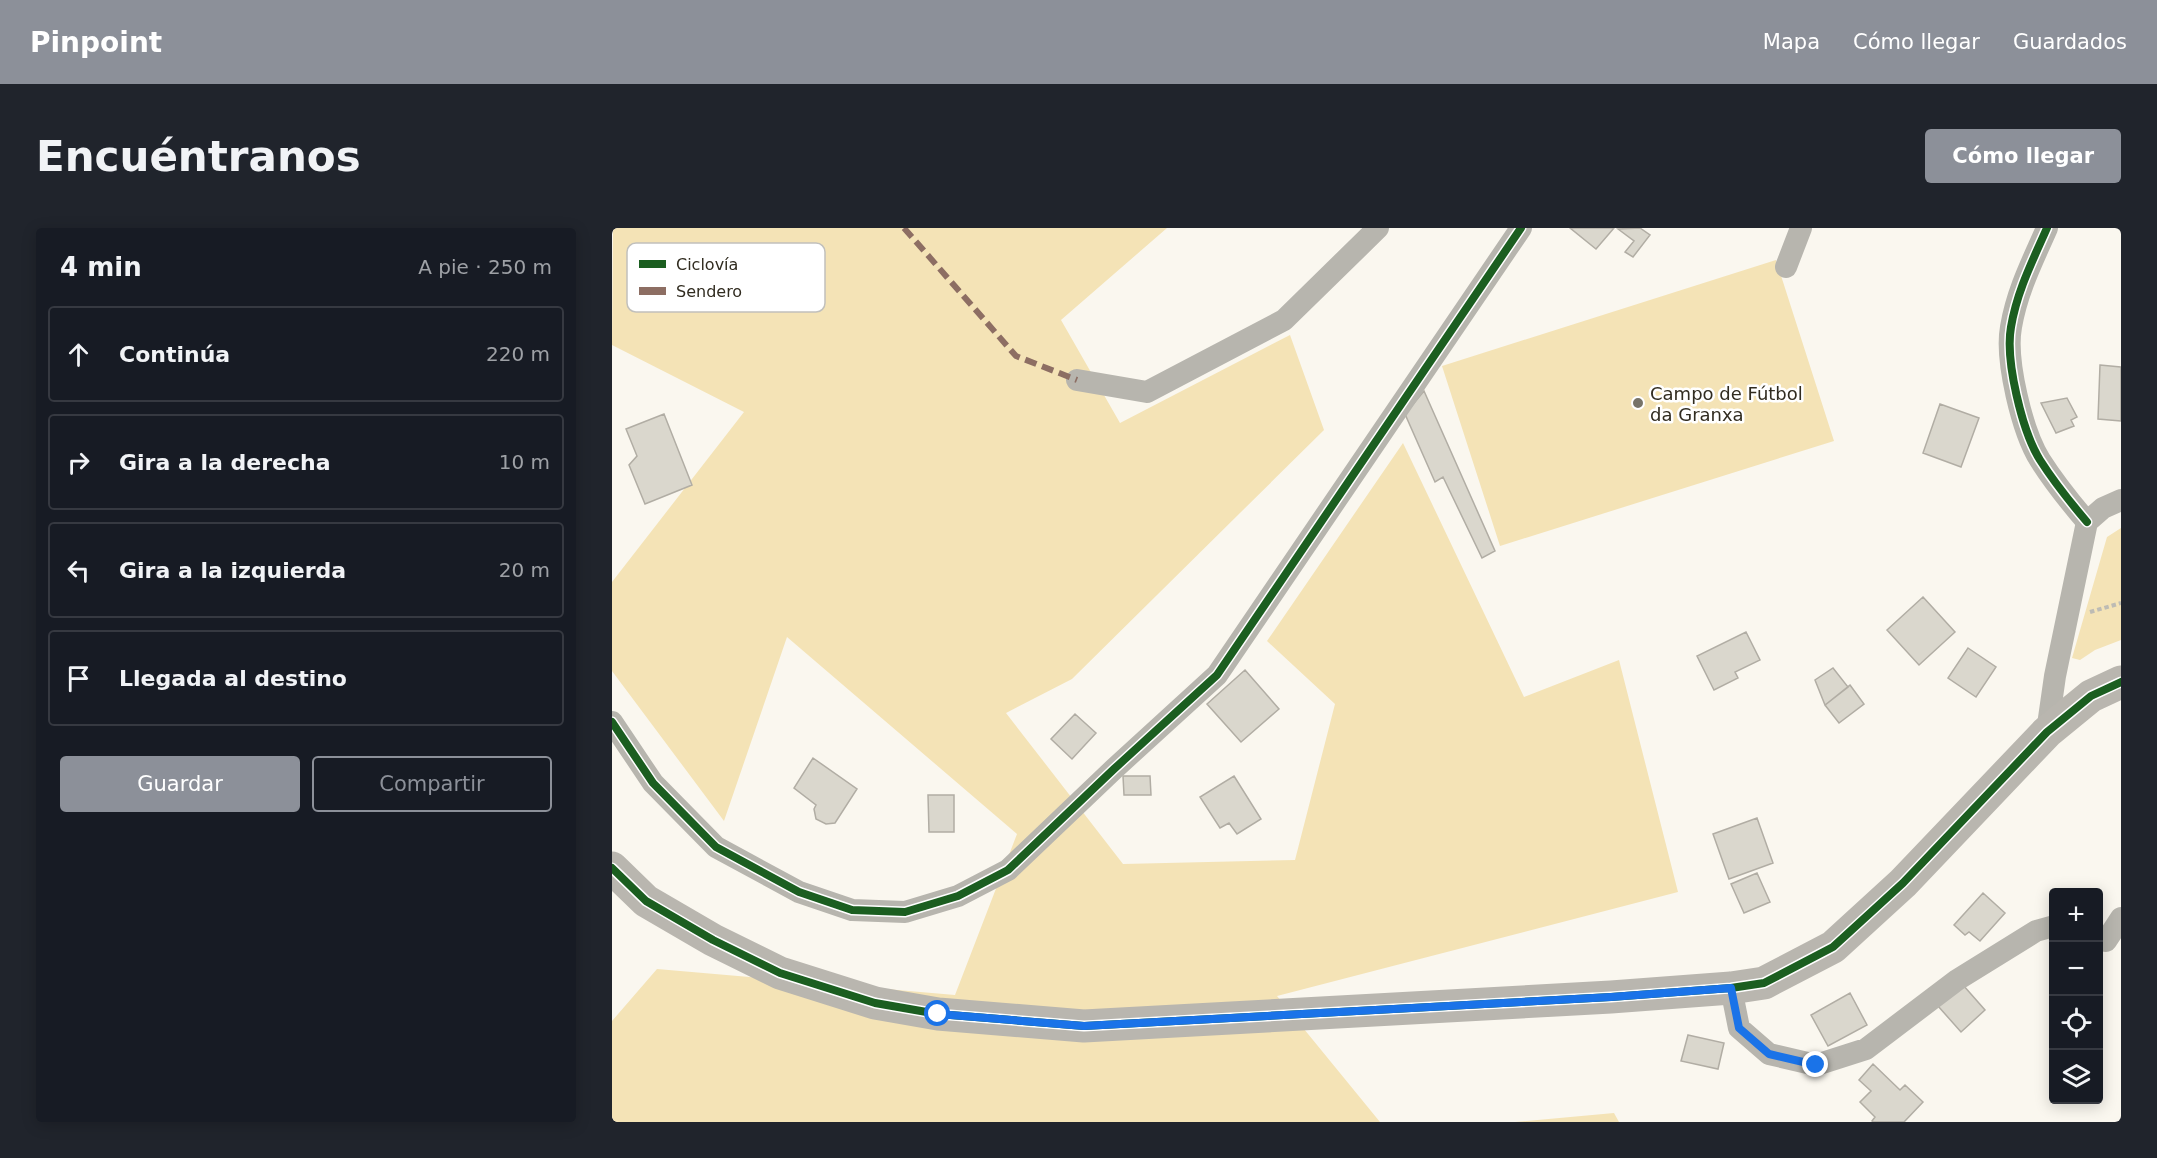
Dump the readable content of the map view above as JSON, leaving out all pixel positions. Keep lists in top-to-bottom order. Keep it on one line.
{"places":["Campo de Fútbol da Granxa"],"legend":["Ciclovía","Sendero"],"page":{"header":"Pinpoint","nav":["Mapa","Cómo llegar","Guardados"],"buttons":["Cómo llegar",["Guardar","Compartir"]],"title":"Encuéntranos","heading":["4 min","A pie · 250 m"],"list":[["Continúa","220 m"],["Gira a la derecha","10 m"],["Gira a la izquierda","20 m"],"Llegada al destino"],"map_buttons":["+","−"]}}
